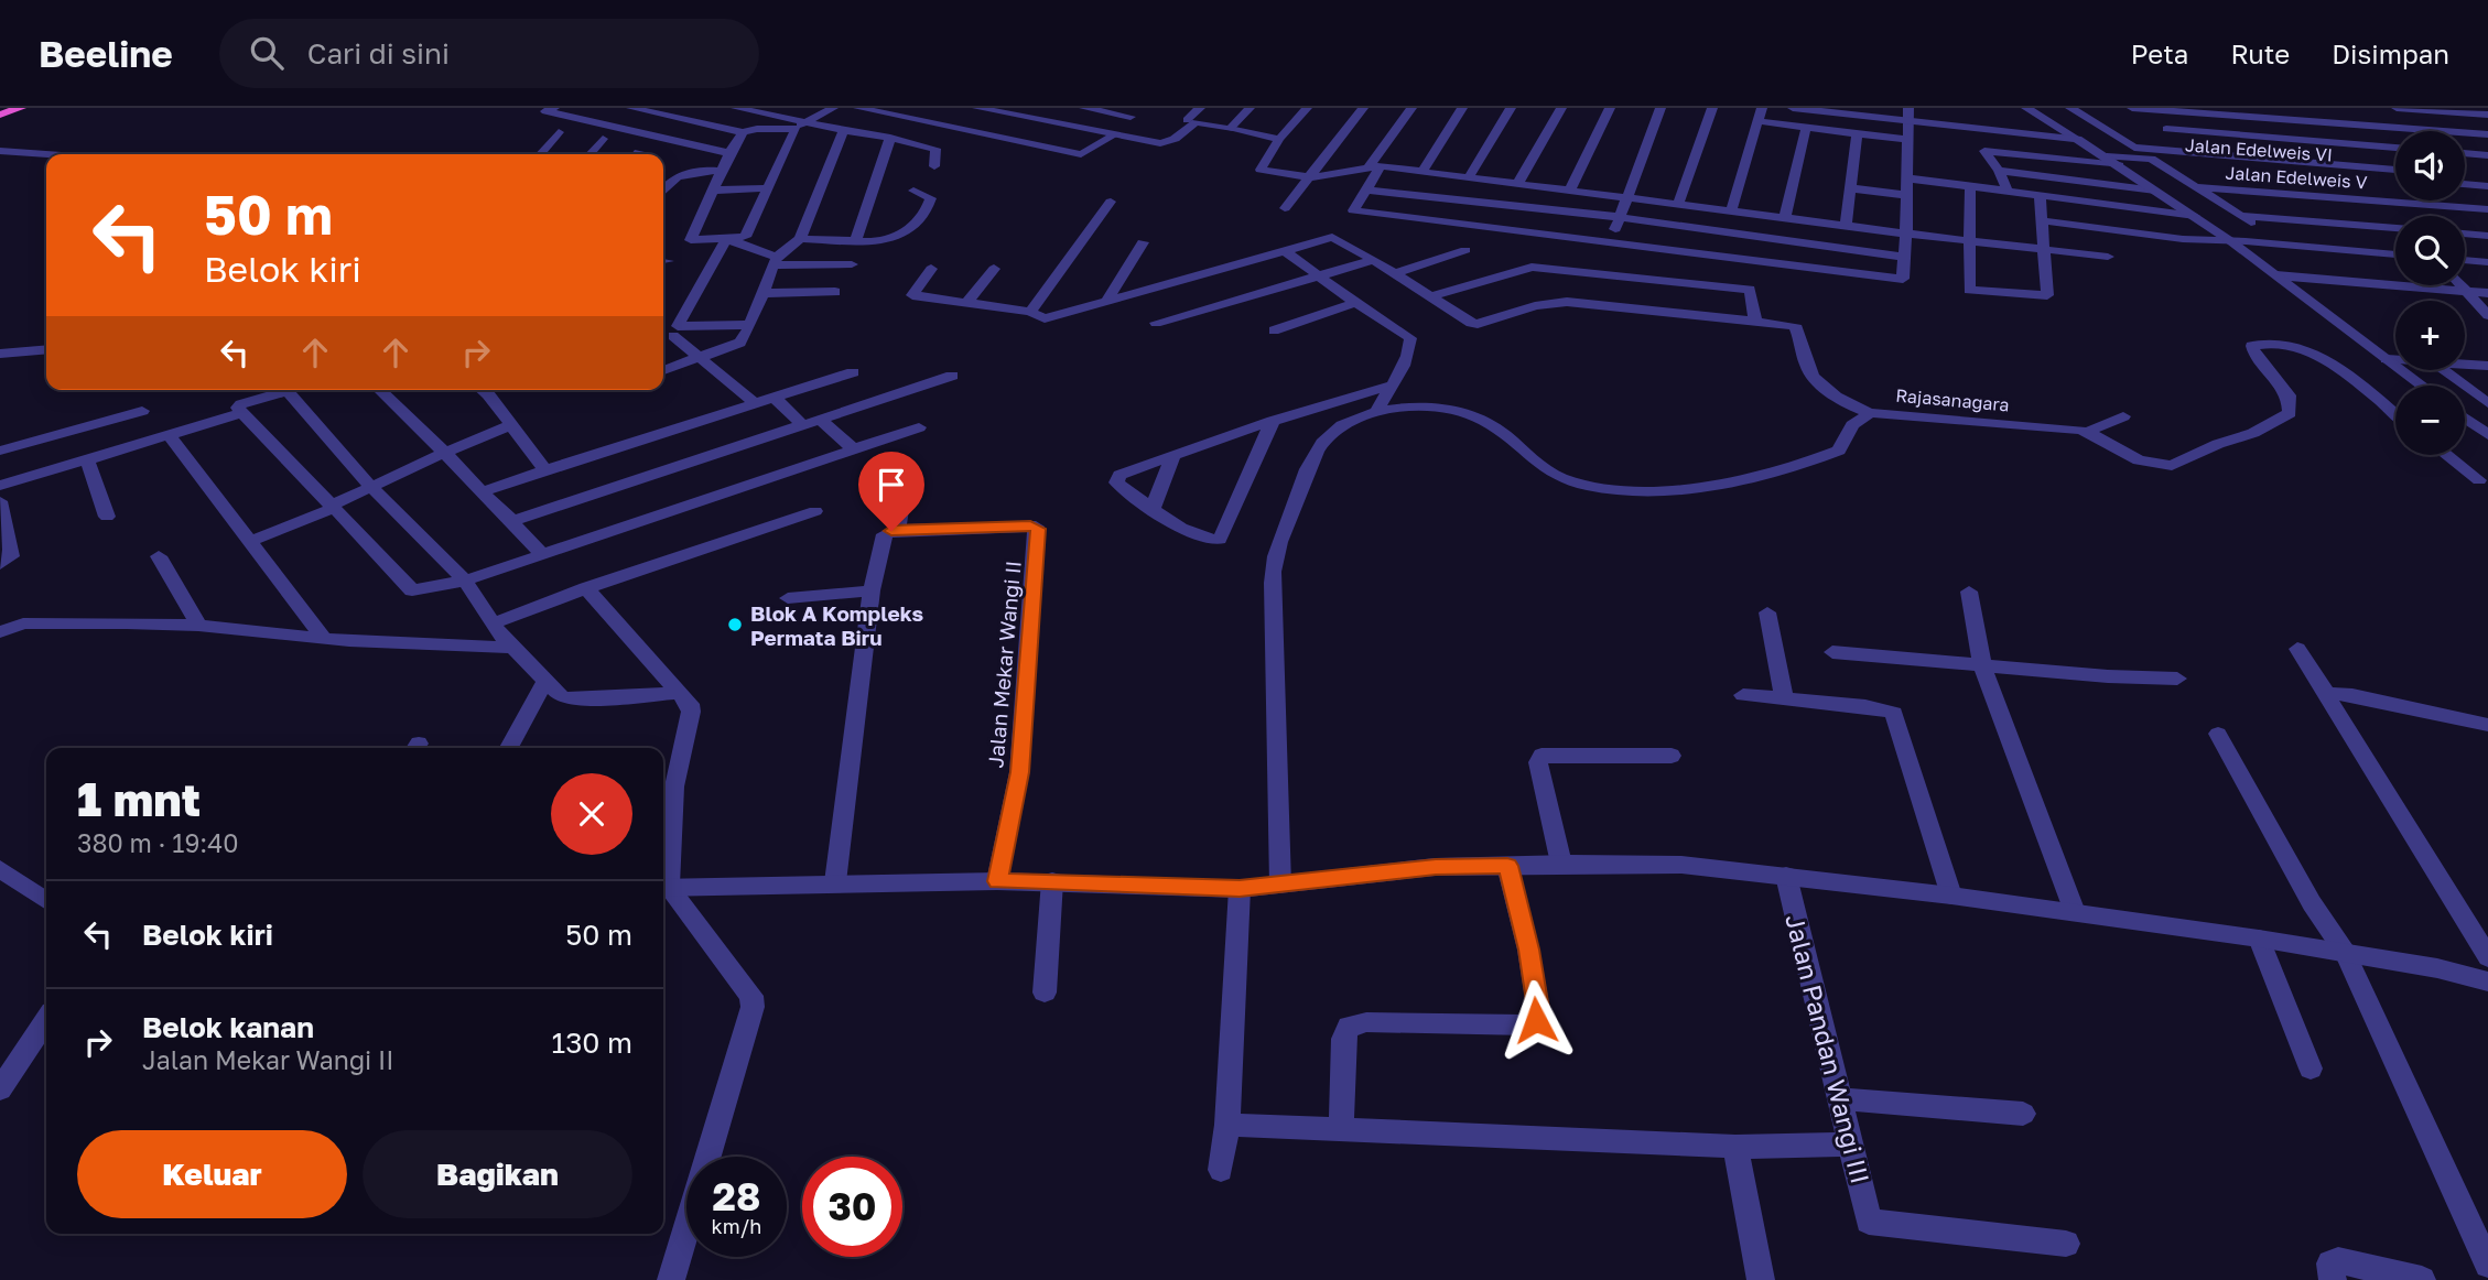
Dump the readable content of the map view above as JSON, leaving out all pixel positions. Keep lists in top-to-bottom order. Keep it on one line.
{"streets":{"street":["Jalan Edelweis VI","Jalan Edelweis V","Rajasanagara","Jalan Mekar Wangi II","Jalan Pandan Wangi III"]},"places":["Blok A Kompleks Permata Biru"],"page":{"header":"Beeline","search":"Cari di sini","nav":["Peta","Rute","Disimpan"],"map_buttons":["+","−"],"turn":["50 m","Belok kiri"],"heading":["1 mnt","380 m · 19:40"],"list":[{"name":"Belok kiri","value":"50 m"},{"name":"Belok kanan","note":"Jalan Mekar Wangi II","value":"130 m"}],"buttons":["Keluar","Bagikan"],"speed":"28 km/h","limit":"30"}}
